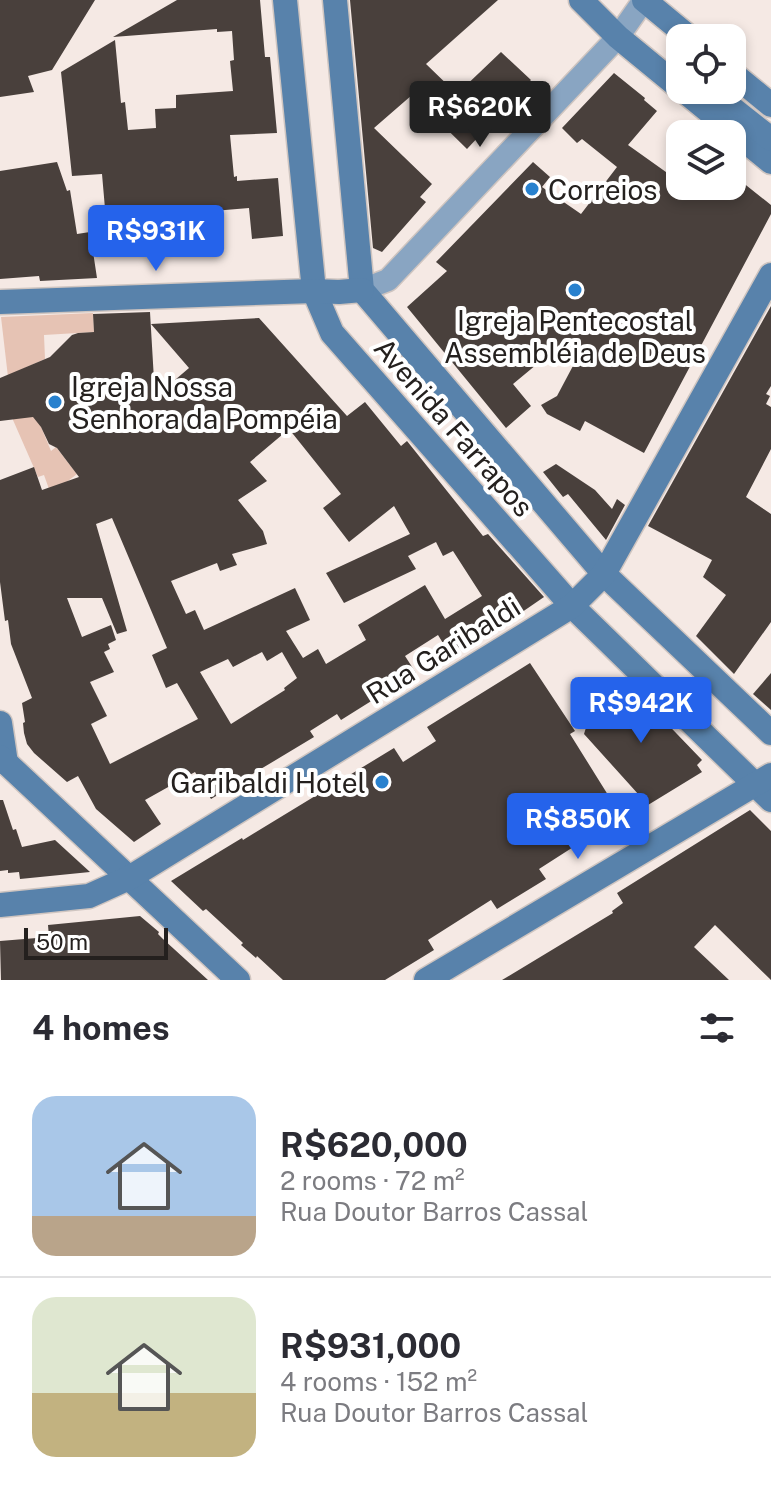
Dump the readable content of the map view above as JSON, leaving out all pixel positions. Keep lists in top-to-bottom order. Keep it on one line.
{"streets":{"main road":["Avenida Farrapos","Rua Garibaldi"]},"crossings":[["Avenida Farrapos","Rua Garibaldi"]],"places":["Correios","Igreja Pentecostal Assembléia de Deus","Igreja Nossa Senhora da Pompéia","Garibaldi Hotel"],"scale_bar":"50 m","page":{"price":["R$620K","R$931K","R$942K","R$850K"],"scale":"50 m","heading":"4 homes","list":[{"name":"R$620,000","note":"2 rooms · 72 m² · Rua Doutor Barros Cassal"},{"name":"R$931,000","note":"4 rooms · 152 m² · Rua Doutor Barros Cassal"}]}}
